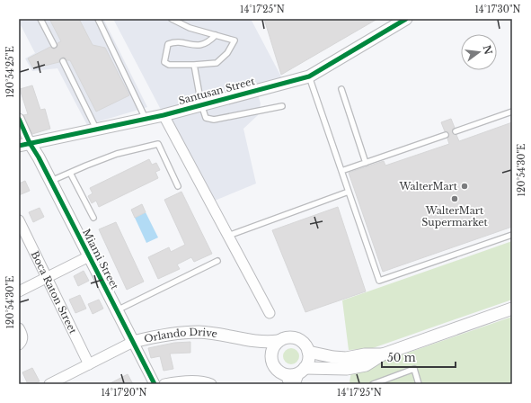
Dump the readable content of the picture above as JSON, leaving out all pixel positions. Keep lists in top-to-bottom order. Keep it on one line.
{"streets":{"street":["Santusan Street","Miami Street","Boca Raton Street","Orlando Drive"]},"crossings":[["Santusan Street","Miami Street"],["Miami Street","Orlando Drive"],["Boca Raton Street","Orlando Drive"]],"places":["WalterMart","WalterMart Supermarket"],"scale_bar":"50 m","north":"right","coordinates":["14°17'25\"N","14°17'30\"N","120°54'25\"E","120°54'30\"E","14°17'20\"N"]}
